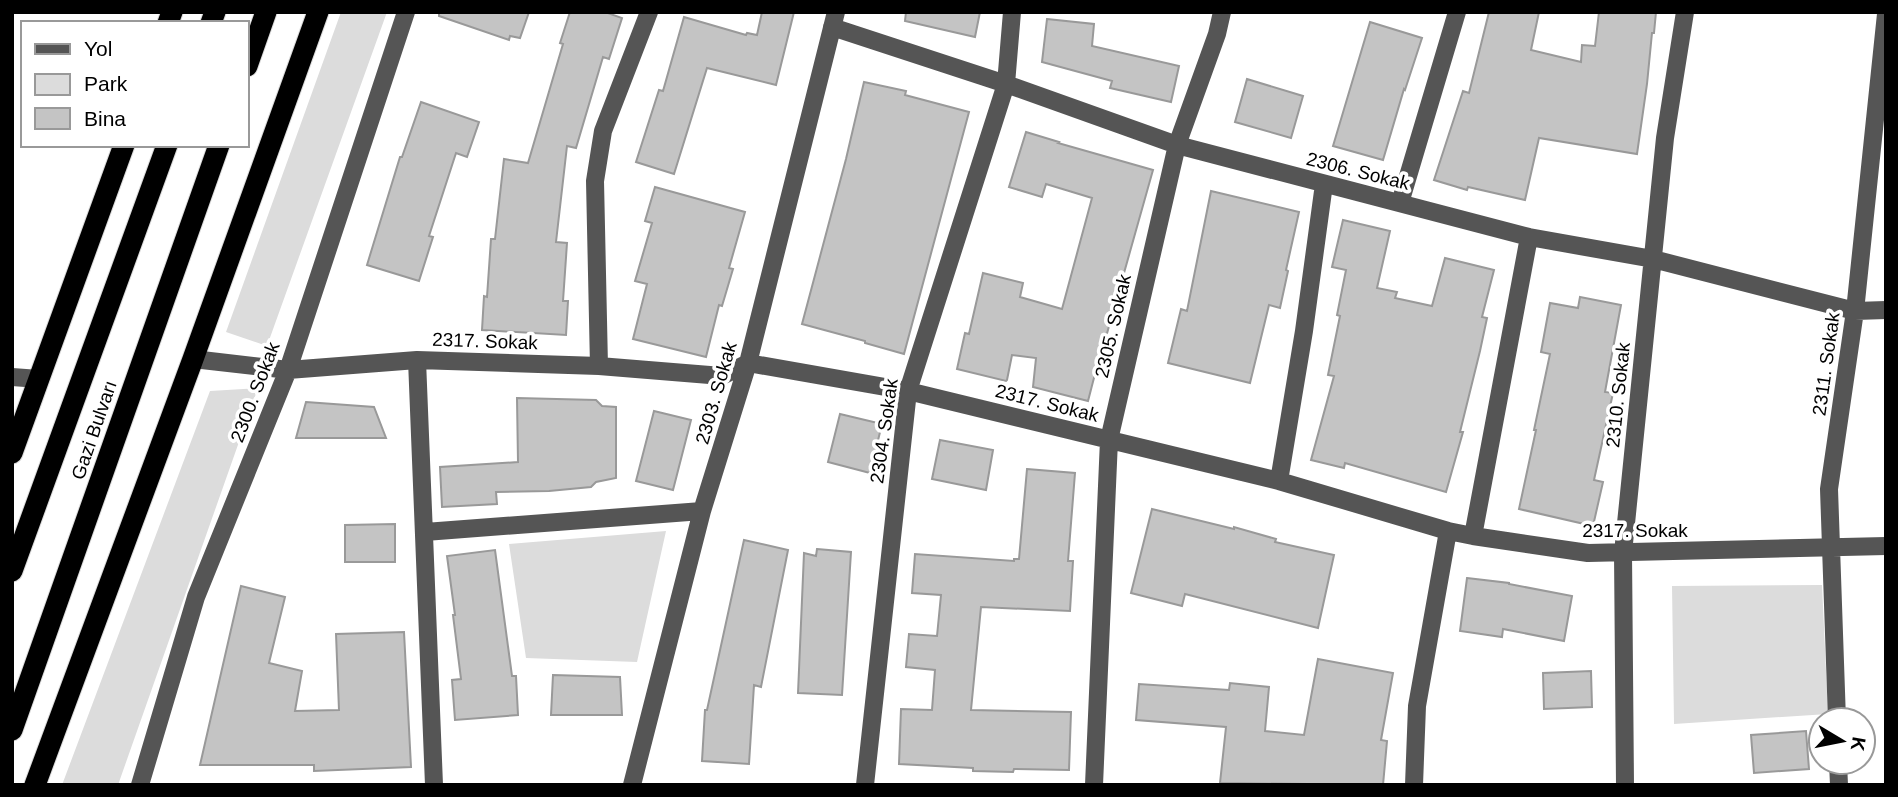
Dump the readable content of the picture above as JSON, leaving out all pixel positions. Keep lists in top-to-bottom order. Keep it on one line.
{"streets":{"highway":["Gazi Bulvarı"],"street":["2306. Sokak","2305. Sokak","2317. Sokak","2311. Sokak","2300. Sokak","2303. Sokak","2310. Sokak","2304. Sokak"]},"crossings":[["2306. Sokak","2305. Sokak"],["2306. Sokak","2311. Sokak"],["2306. Sokak","2303. Sokak"],["2306. Sokak","2310. Sokak"],["2306. Sokak","2304. Sokak"],["2305. Sokak","2317. Sokak"],["2317. Sokak","2311. Sokak"],["2317. Sokak","2300. Sokak"],["2317. Sokak","2303. Sokak"],["2317. Sokak","2310. Sokak"],["2317. Sokak","2304. Sokak"]],"legend":["Yol","Park","Bina"],"north":"right"}
